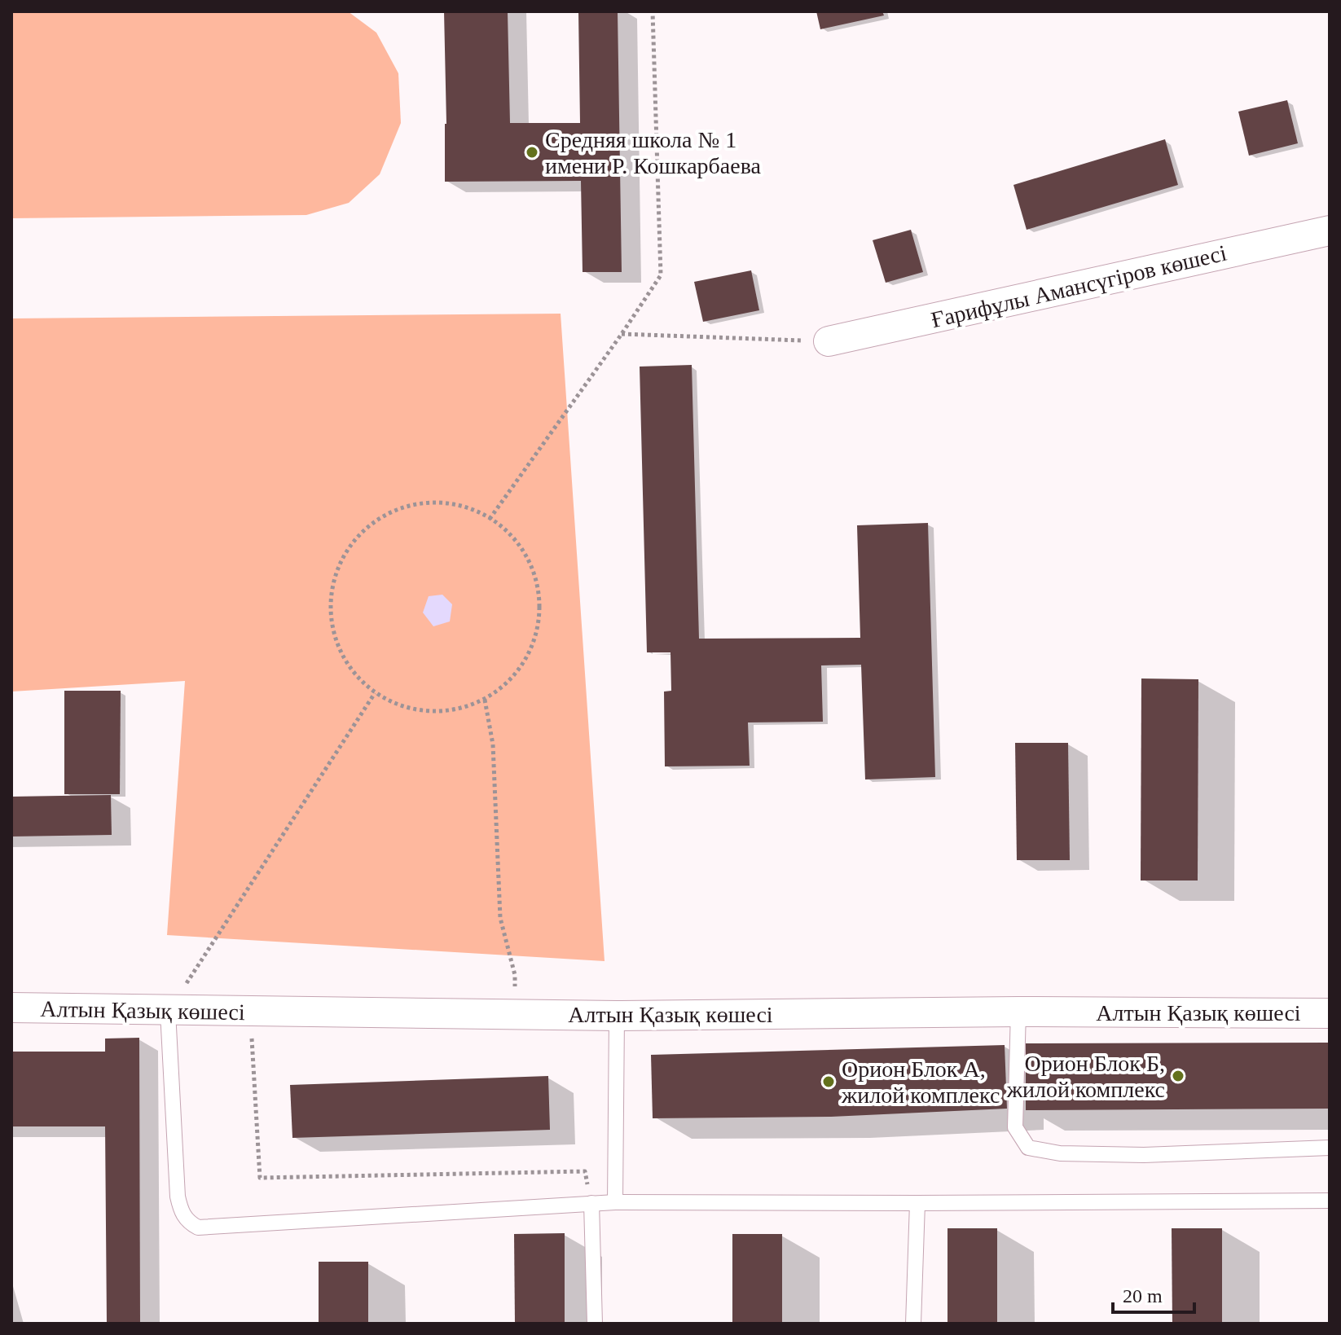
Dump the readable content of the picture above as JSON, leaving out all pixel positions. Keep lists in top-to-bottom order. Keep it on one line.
{"streets":{"street":["Ғарифұлы Амансүгіров көшесі","Алтын Қазық көшесі"]},"places":["Средняя школа № 1 имени Р. Кошкарбаева","Орион Блок Б, жилой комплекс","Орион Блок А, жилой комплекс"],"scale_bar":"20 m"}
